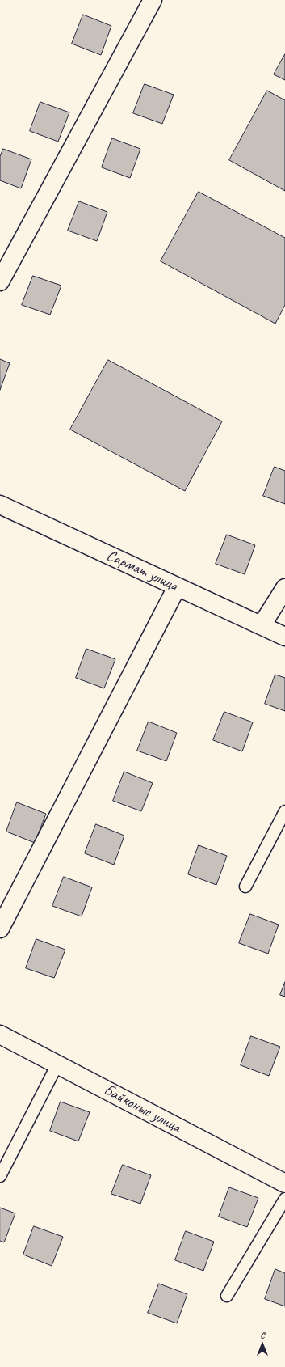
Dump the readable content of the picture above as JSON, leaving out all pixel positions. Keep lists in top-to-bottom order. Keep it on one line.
{"streets":{"street":["Сармат улица","Байконыс улица"]},"north":"top"}
